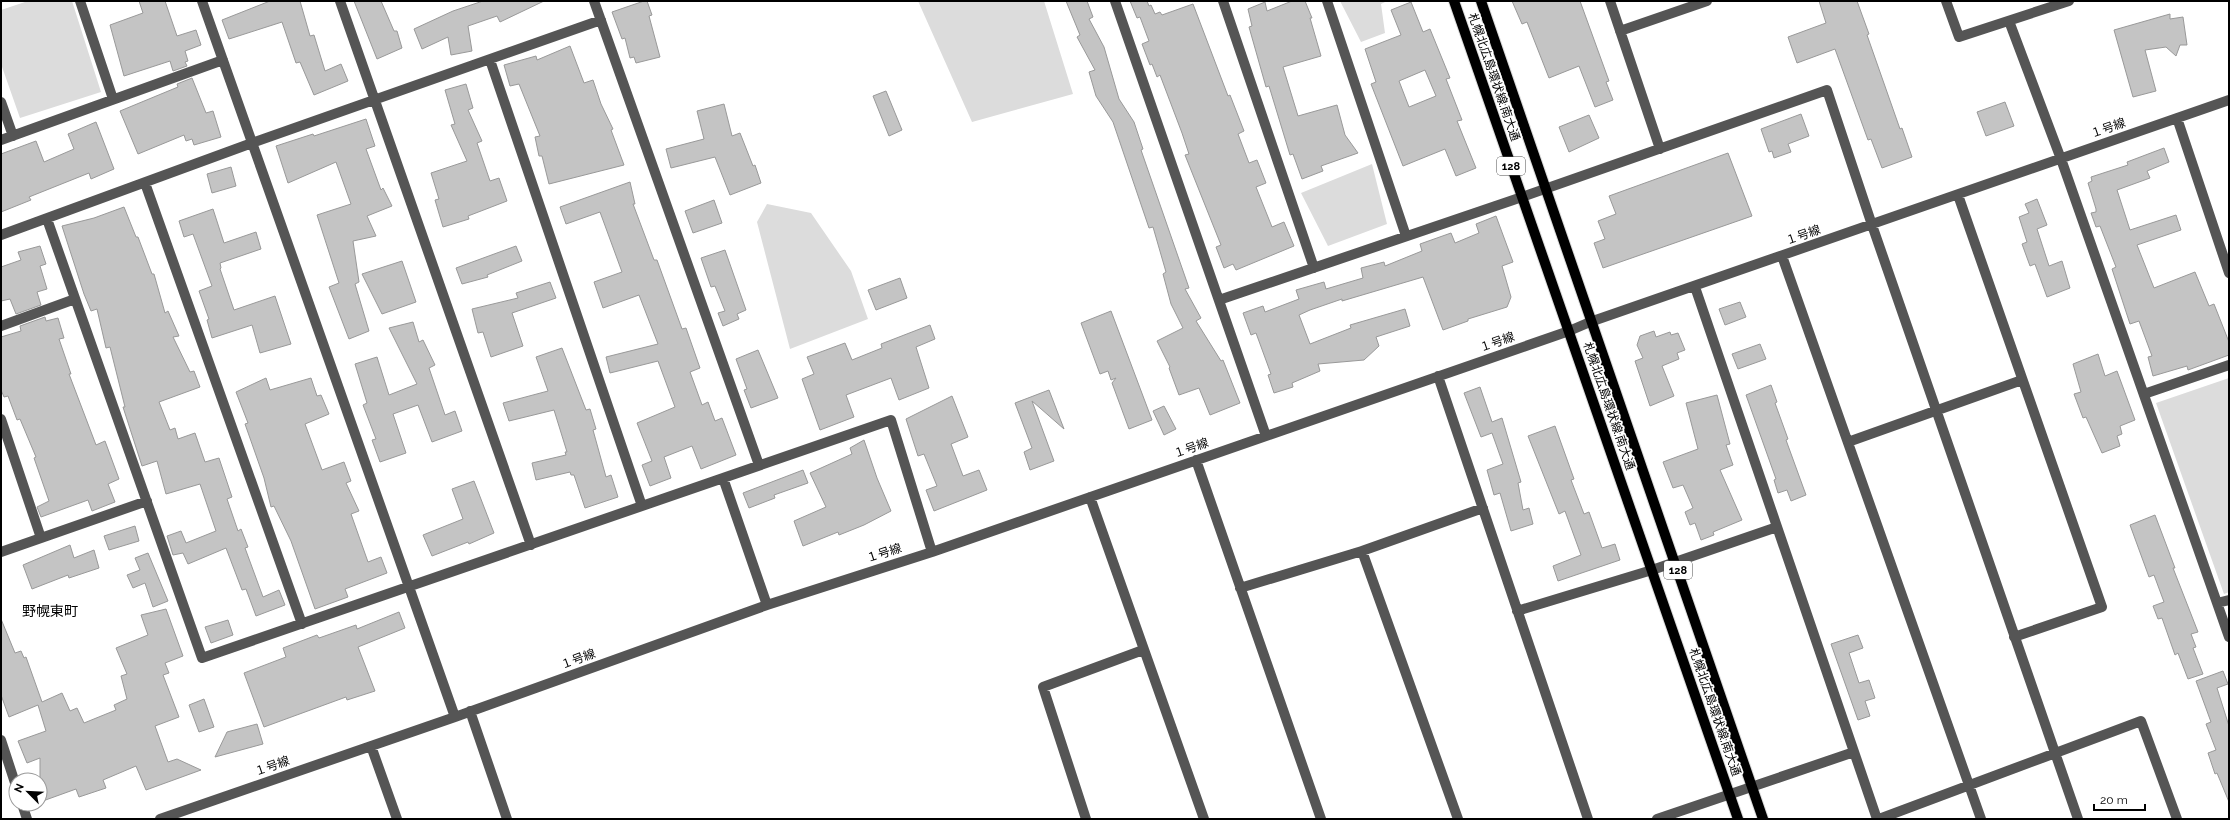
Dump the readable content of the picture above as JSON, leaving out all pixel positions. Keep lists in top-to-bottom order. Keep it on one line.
{"streets":{"main road":["札幌北広島環状線;南大通","128"],"street":["１号線"]},"crossings":[["札幌北広島環状線;南大通","１号線"]],"districts":["野幌東町"],"scale_bar":"20 m","north":"top left"}
